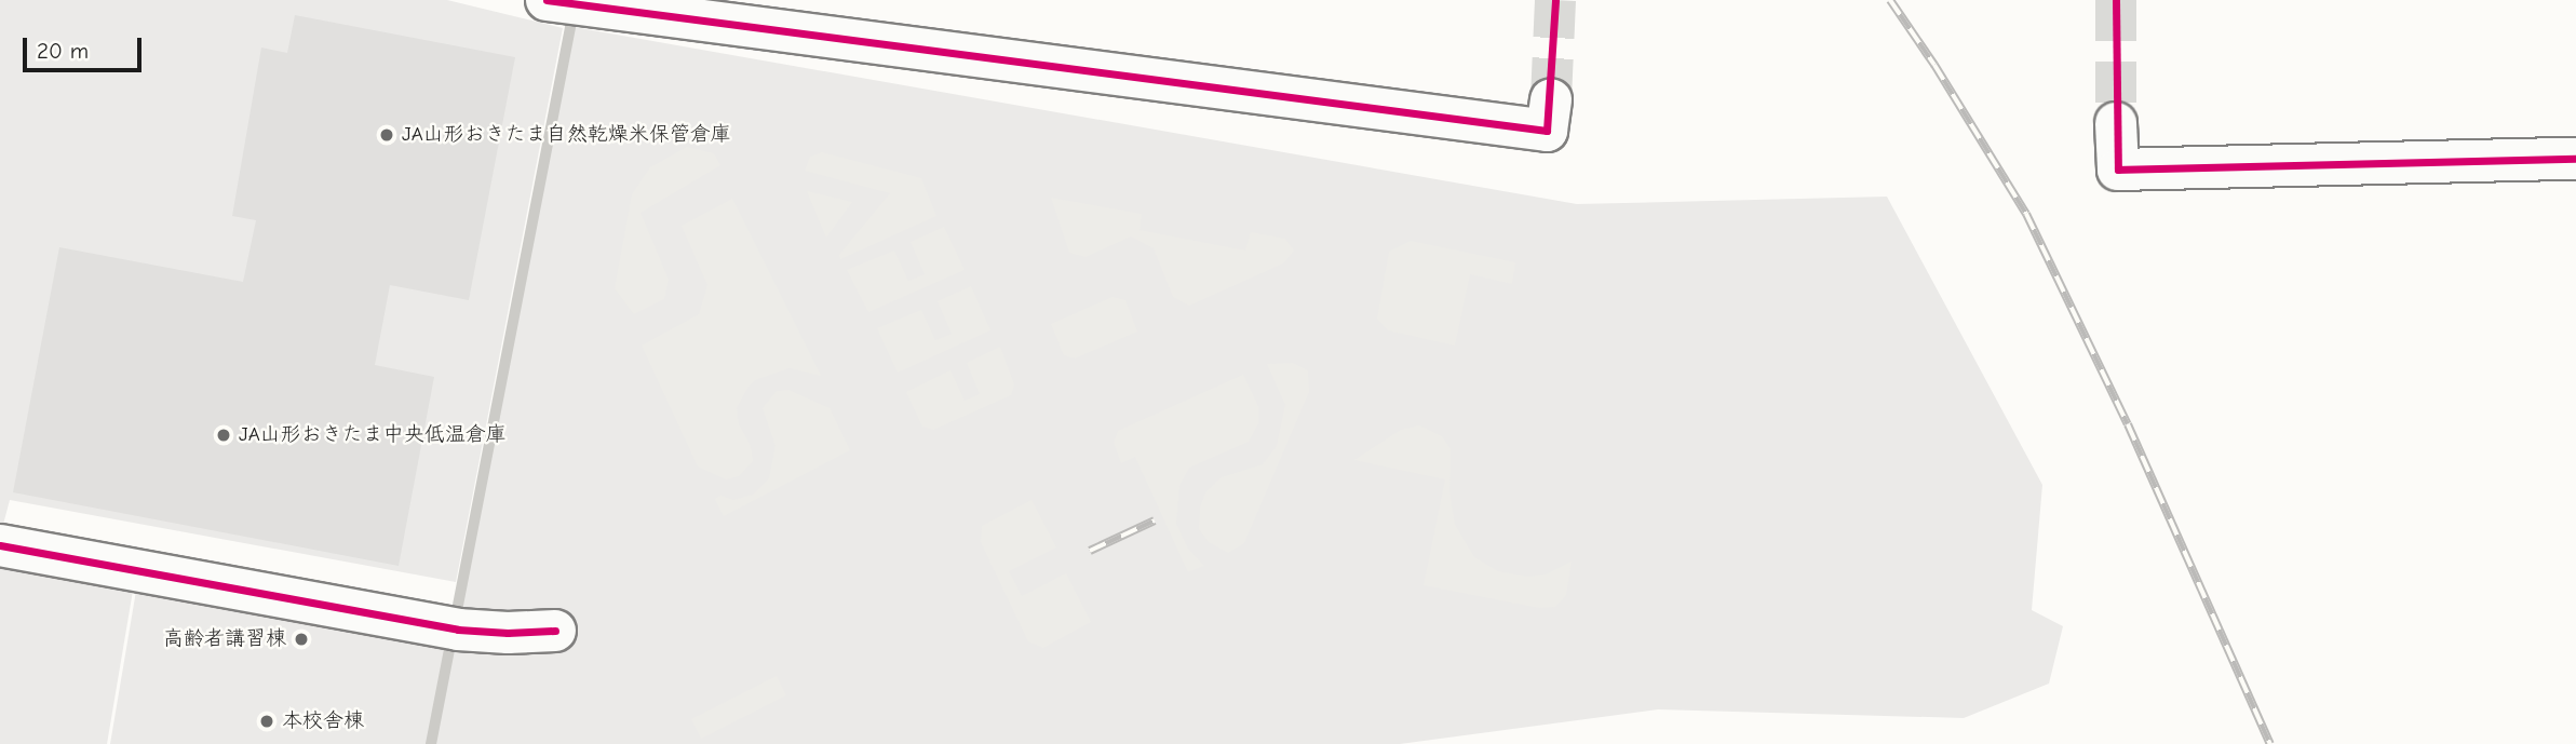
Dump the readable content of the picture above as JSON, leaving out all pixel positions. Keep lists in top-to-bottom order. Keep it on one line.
{"places":["JA山形おきたま自然乾燥米保管倉庫","JA山形おきたま中央低温倉庫","高齢者講習棟","本校舎棟"],"scale_bar":"20 m"}
